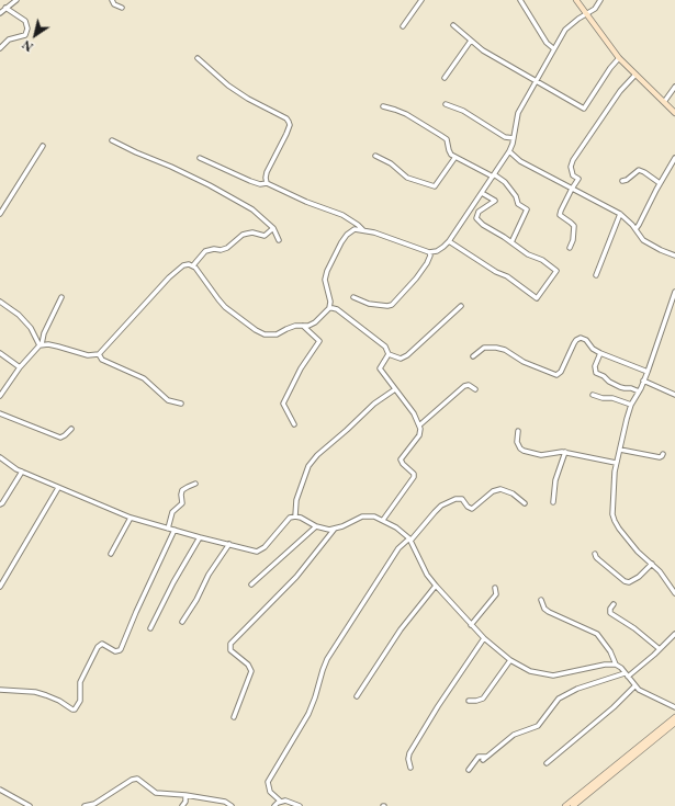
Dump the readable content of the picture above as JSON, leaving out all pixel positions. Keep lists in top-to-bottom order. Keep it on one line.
{"north":"bottom left"}
